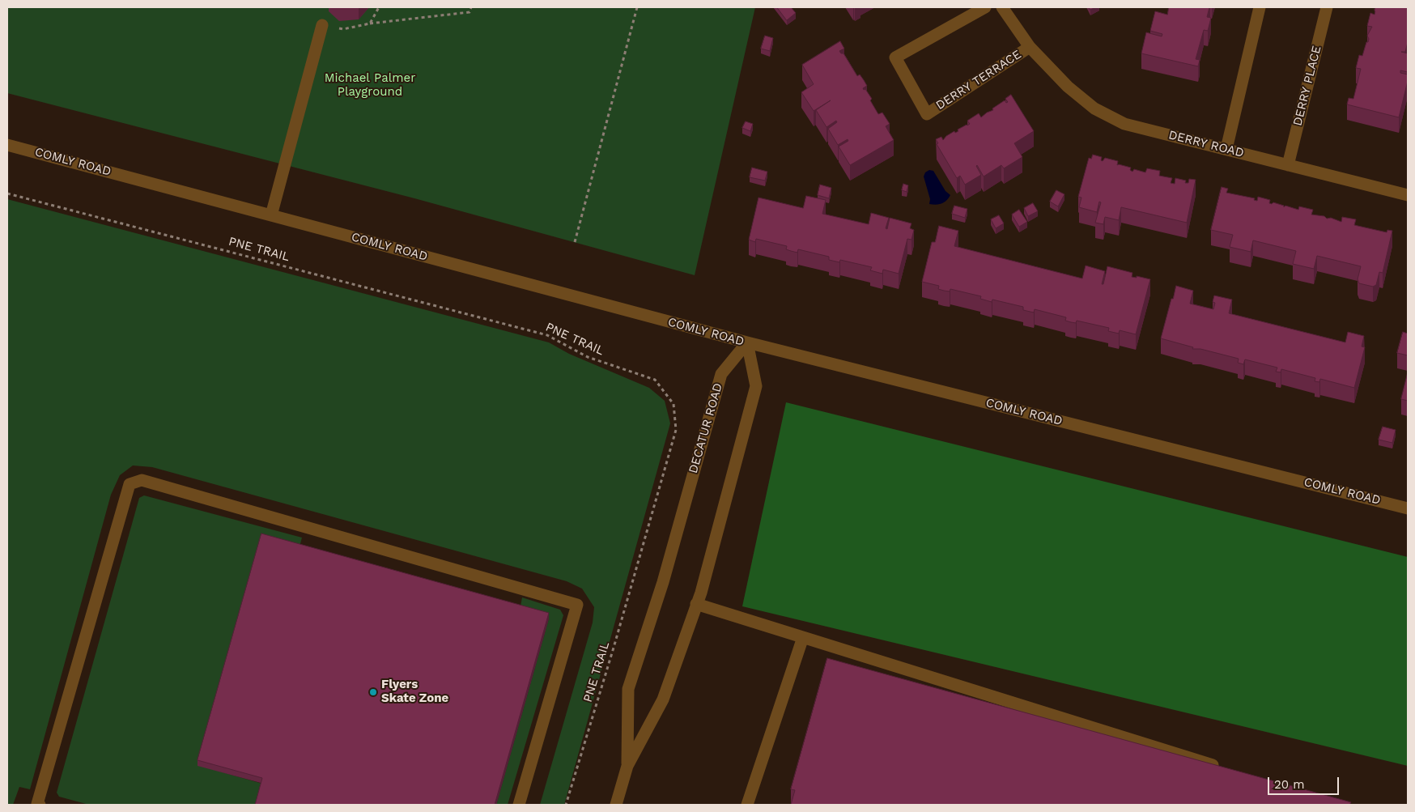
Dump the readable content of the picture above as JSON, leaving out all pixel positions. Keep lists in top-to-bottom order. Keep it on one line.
{"streets":{"street":["DERRY TERRACE","DERRY PLACE","DERRY ROAD","COMLY ROAD","DECATUR ROAD"],"path":["PNE TRAIL"]},"crossings":[["DERRY TERRACE","DERRY ROAD"],["DERRY PLACE","DERRY ROAD"],["COMLY ROAD","DECATUR ROAD"]],"parks":["Michael Palmer Playground"],"places":["Flyers Skate Zone"],"scale_bar":"20 m"}
